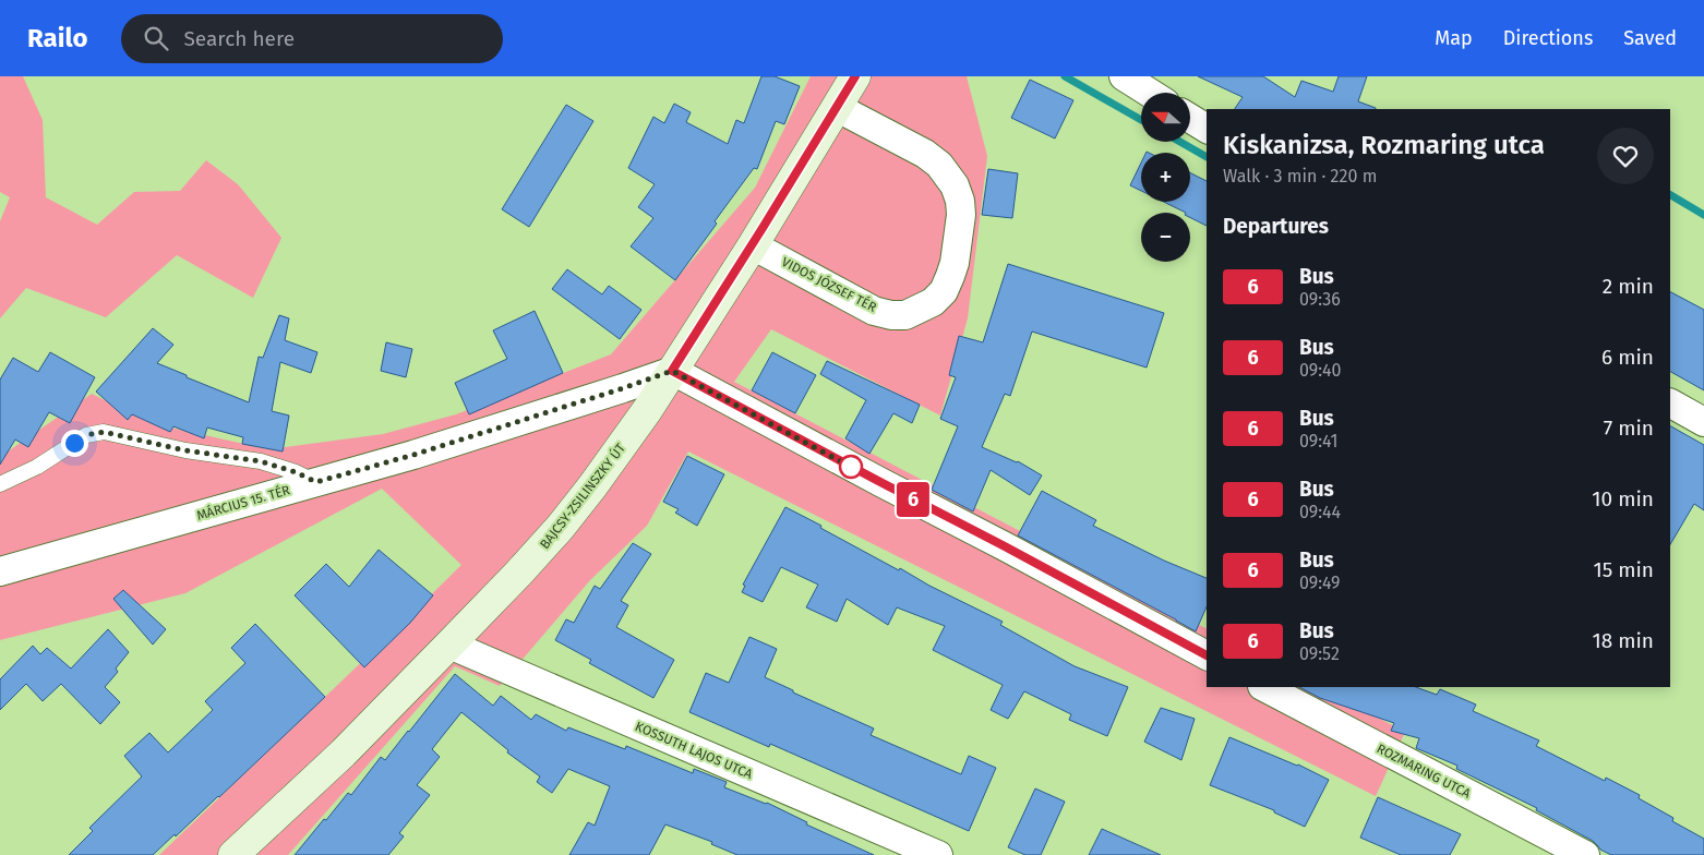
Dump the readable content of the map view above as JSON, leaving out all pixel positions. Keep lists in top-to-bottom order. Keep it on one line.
{"streets":{"main road":["BAJCSY-ZSILINSZKY ÚT"],"street":["VIDOS JÓZSEF TÉR","MÁRCIUS 15. TÉR","KOSSUTH LAJOS UTCA","ROZMARING UTCA"]},"crossings":[["VIDOS JÓZSEF TÉR","BAJCSY-ZSILINSZKY ÚT"],["BAJCSY-ZSILINSZKY ÚT","MÁRCIUS 15. TÉR"],["BAJCSY-ZSILINSZKY ÚT","KOSSUTH LAJOS UTCA"]],"lines":["bus line 6"],"north":"left","page":{"header":"Railo","search":"Search here","nav":["Map","Directions","Saved"],"on_map":"6","map_buttons":["+","−"],"heading":[["Kiskanizsa, Rozmaring utca","Walk · 3 min · 220 m"],"Departures"],"list":[{"mark":"6","name":"Bus","note":"09:36","value":"2 min"},{"mark":"6","name":"Bus","note":"09:40","value":"6 min"},{"mark":"6","name":"Bus","note":"09:41","value":"7 min"},{"mark":"6","name":"Bus","note":"09:44","value":"10 min"},{"mark":"6","name":"Bus","note":"09:49","value":"15 min"},{"mark":"6","name":"Bus","note":"09:52","value":"18 min"}]}}
